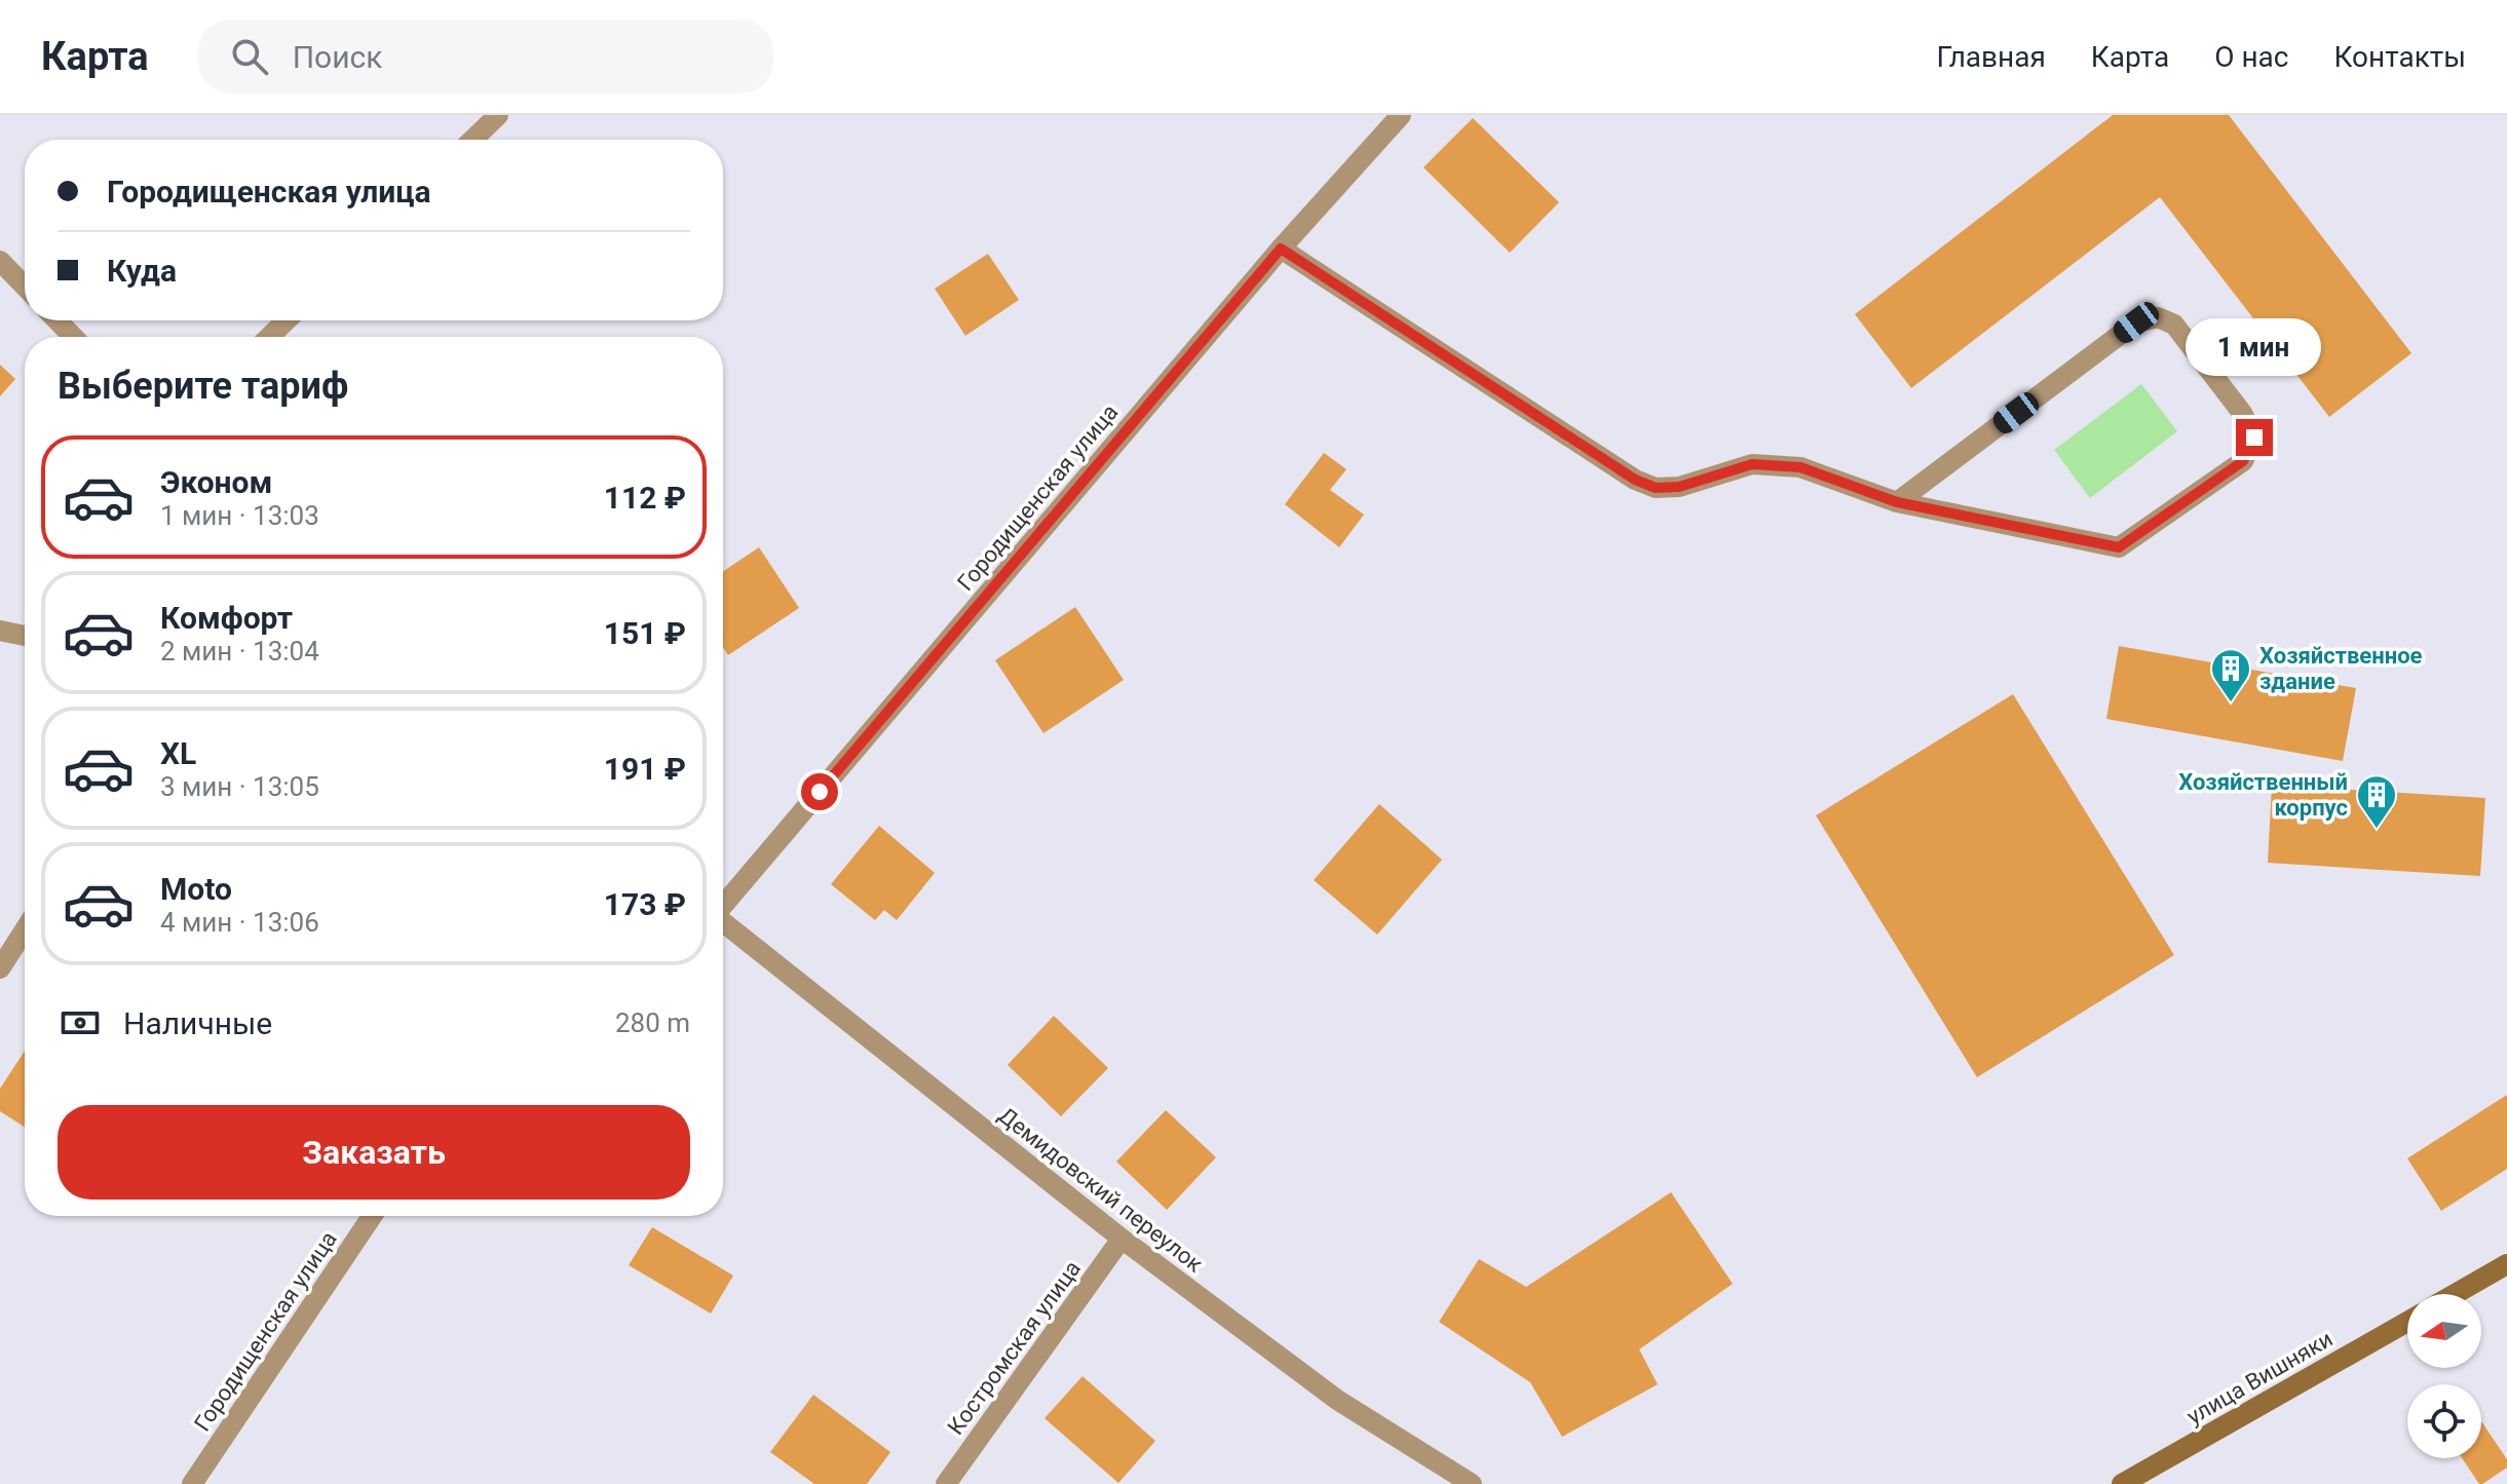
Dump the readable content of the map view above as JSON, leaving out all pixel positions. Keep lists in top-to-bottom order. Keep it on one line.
{"streets":{"street":["Городищенская улица","Демидовский переулок","Костромская улица","улица Вишняки"]},"crossings":[["Демидовский переулок","Костромская улица"]],"places":{"building":["Хозяйственное здание","Хозяйственный корпус"]},"north":"left","page":{"header":"Карта","search":"Поиск","nav":["Главная","Карта","О нас","Контакты"],"banner":["Городищенская улица","Куда"],"bubble":"1 мин","heading":"Выберите тариф","list":[{"name":"Эконом","note":"1 мин · 13:03","value":"112 ₽"},{"name":"Комфорт","note":"2 мин · 13:04","value":"151 ₽"},{"name":"XL","note":"3 мин · 13:05","value":"191 ₽"},{"name":"Moto","note":"4 мин · 13:06","value":"173 ₽"}],"pay":["Наличные","280 m"],"buttons":"Заказать"}}
